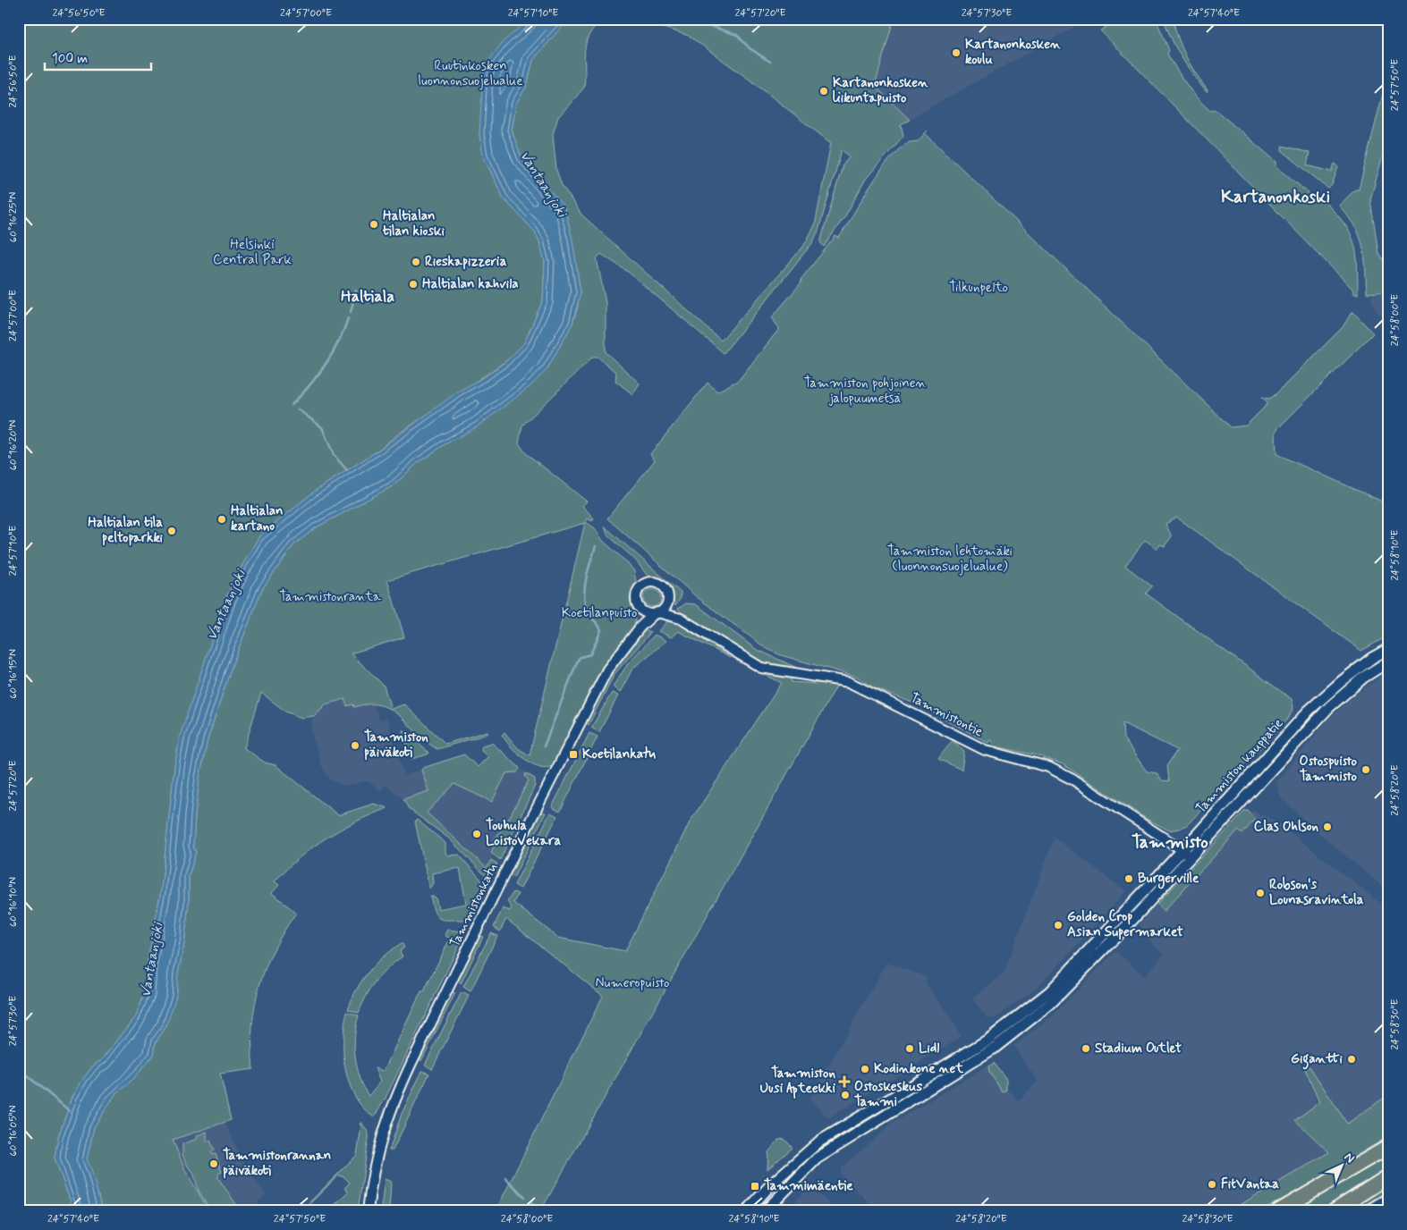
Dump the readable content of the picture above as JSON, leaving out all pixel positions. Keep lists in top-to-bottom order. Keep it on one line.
{"streets":{"main road":["Tammiston kauppatie"],"street":["Tammistontie","Tammistonkatu"]},"crossings":[["Tammistontie","Tammiston kauppatie"],["Tammistontie","Tammistonkatu"]],"districts":["Kartanonkoski","Haltiala","Tammisto"],"water":["Vantaanjoki"],"parks":["Ruutinkosken luonnonsuojelualue","Helsinki Central Park","Tilkunpelto","Tammiston pohjoinen jalopuumetsä","Tammiston lehtomäki (luonnonsuojelualue)","Tammistonranta","Koetilanpuisto","Numeropuisto"],"places":{"other":["Kartanonkosken koulu","Kartanonkosken liikuntapuisto","Haltialan tilan kioski","Rieskapizzeria","Haltialan kahvila","Haltialan kartano","Haltialan tila peltoparkki","Tammiston päiväkoti","Ostospuisto Tammisto","Clas Ohlson","Touhula LoistoVekara","Burgerville","Robson's Lounasravintola","Golden Crop Asian Supermarket","Lidl","Stadium Outlet","Gigantti","Kodinkone net","Ostoskeskus Tammi","Tammistonrannan päiväkoti","FitVantaa"],"transit":["Koetilankatu","Tammimäentie"],"health":["Tammiston Uusi Apteekki"]},"scale_bar":"100 m","north":"top right","coordinates":["24°56'50\"E","24°57'00\"E","24°57'10\"E","24°57'20\"E","24°57'30\"E","24°57'40\"E","24°57'50\"E","60°16'25\"N","24°58'00\"E","60°16'20\"N","24°58'10\"E","60°16'15\"N","24°58'20\"E","60°16'10\"N","24°58'30\"E","60°16'05\"N"]}
